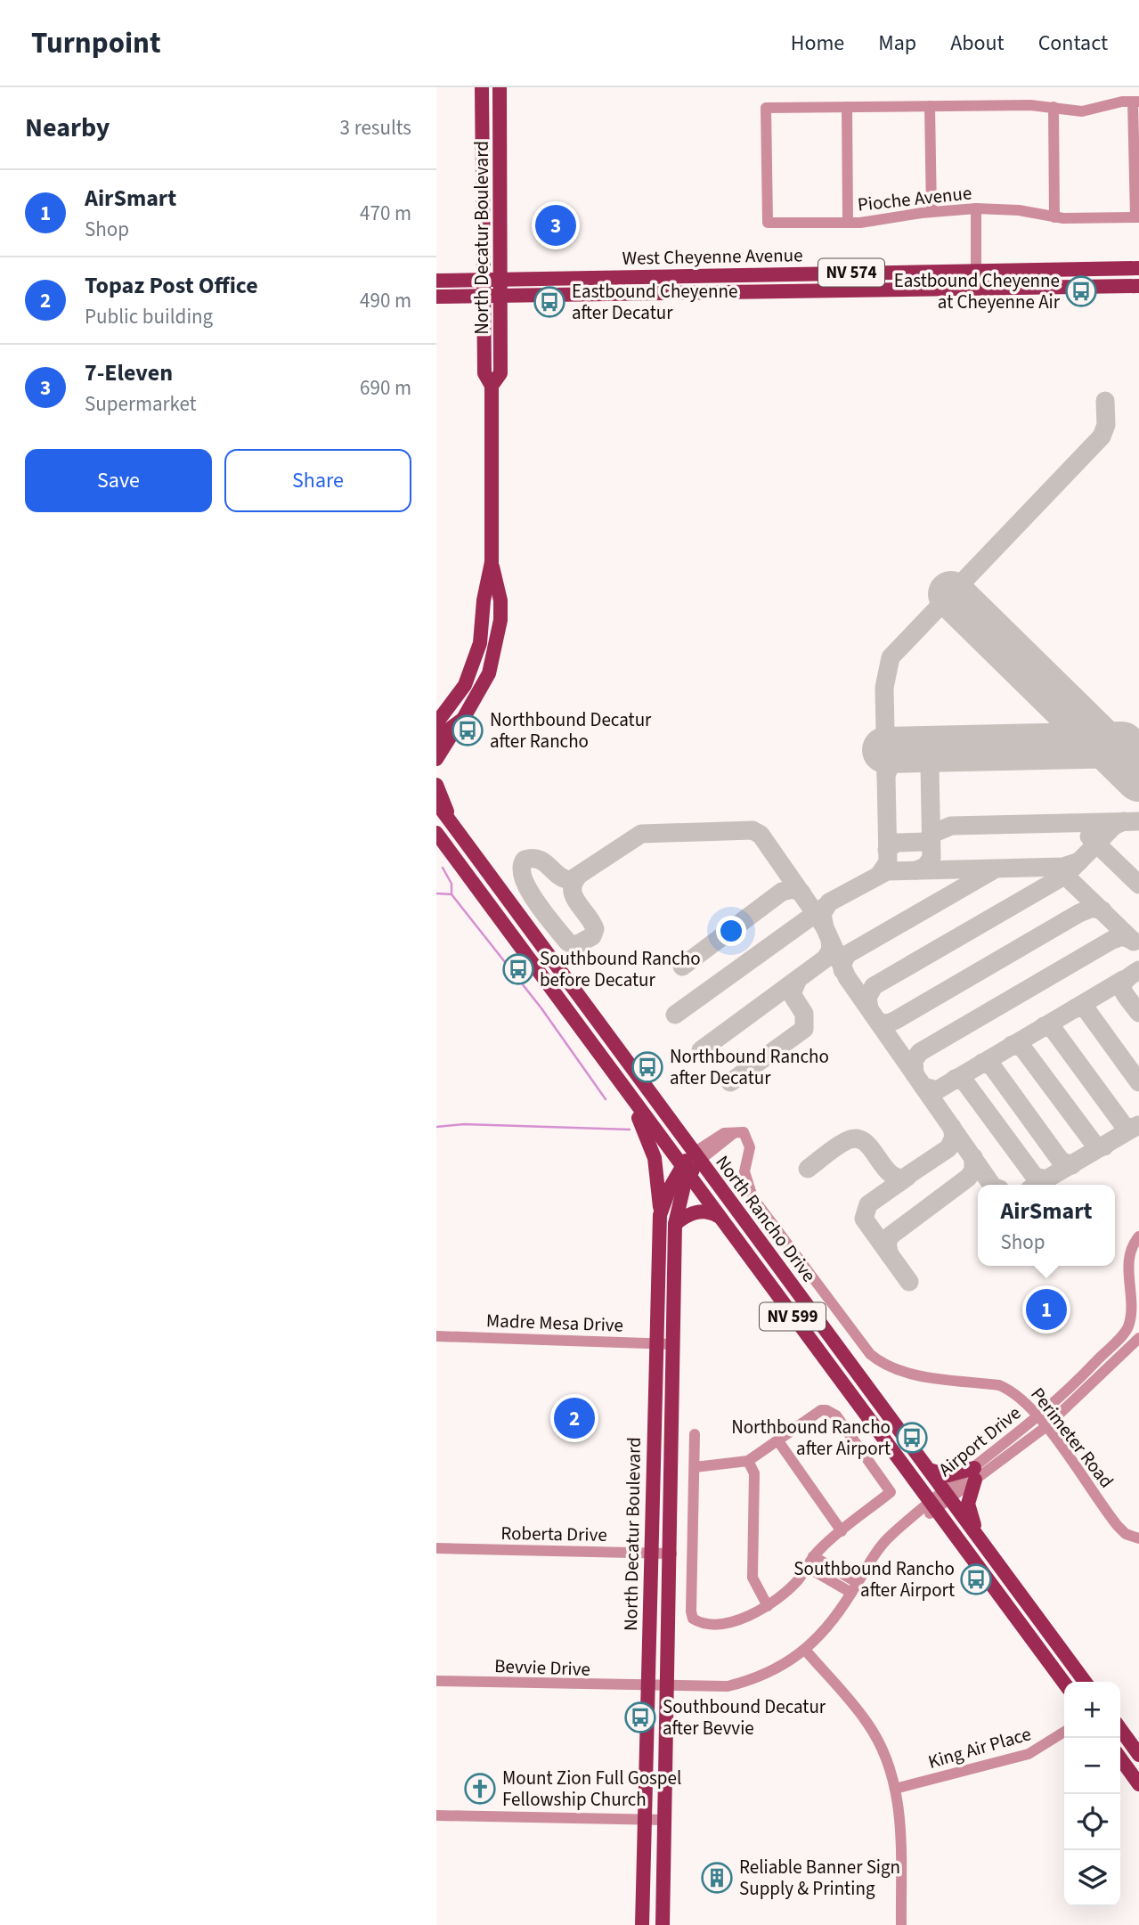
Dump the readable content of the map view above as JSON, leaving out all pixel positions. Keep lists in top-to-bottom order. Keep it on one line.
{"streets":{"main road":["North Decatur Boulevard","West Cheyenne Avenue","NV 574","North Rancho Drive","NV 599"],"street":["Pioche Avenue","Madre Mesa Drive","Perimeter Road","Airport Drive","Roberta Drive","Bevvie Drive","King Air Place"]},"crossings":[["North Decatur Boulevard","West Cheyenne Avenue"],["North Decatur Boulevard","North Rancho Drive"],["North Decatur Boulevard","Madre Mesa Drive"],["North Decatur Boulevard","Perimeter Road"],["North Decatur Boulevard","Roberta Drive"],["North Decatur Boulevard","Bevvie Drive"],["North Rancho Drive","Perimeter Road"],["North Rancho Drive","Airport Drive"],["Perimeter Road","Airport Drive"]],"places":{"bus stop":["Eastbound Cheyenne at Cheyenne Air","Eastbound Cheyenne after Decatur","Northbound Decatur after Rancho","Southbound Rancho before Decatur","Northbound Rancho after Decatur","Northbound Rancho after Airport","Southbound Rancho after Airport","Southbound Decatur after Bevvie"],"church":["Mount Zion Full Gospel Fellowship Church"],"building":["Reliable Banner Sign Supply & Printing"]},"page":{"header":"Turnpoint","nav":["Home","Map","About","Contact"],"heading":["Nearby","3 results"],"list":[{"mark":"1","name":"AirSmart","note":"Shop","value":"470 m"},{"mark":"2","name":"Topaz Post Office","note":"Public building","value":"490 m"},{"mark":"3","name":"7-Eleven","note":"Supermarket","value":"690 m"}],"pins":["3","1","2"],"buttons":["Save","Share"],"popup":["AirSmart","Shop"],"map_buttons":["+","−"]}}
